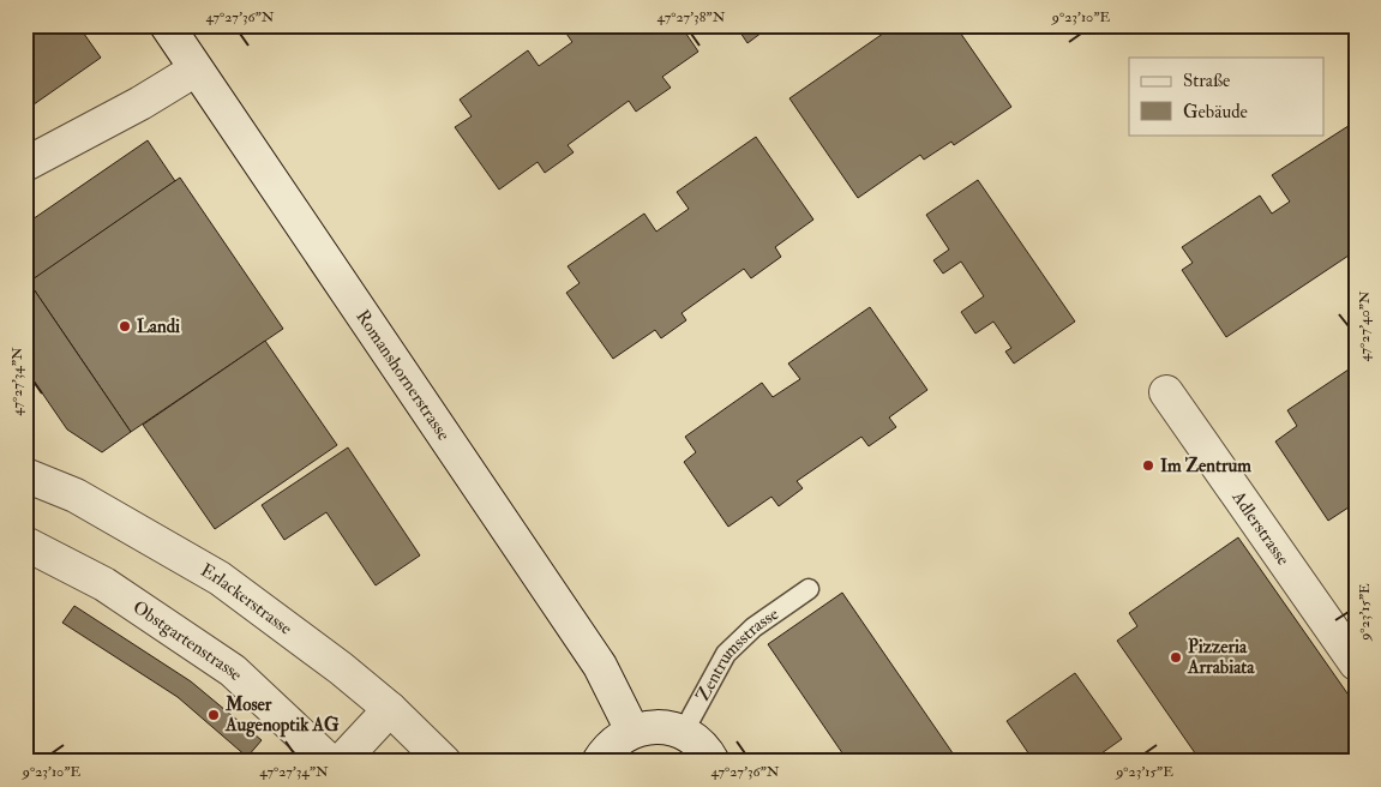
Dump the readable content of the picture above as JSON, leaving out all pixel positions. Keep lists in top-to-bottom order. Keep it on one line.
{"streets":{"street":["Romanshornerstrasse","Adlerstrasse","Erlackerstrasse","Obstgartenstrasse"],"lane":["Zentrumsstrasse"]},"places":["Landi","Im Zentrum","Pizzeria Arrabiata","Moser Augenoptik AG"],"legend":["Straße","Gebäude"],"coordinates":["47°27'36\"N","47°27'38\"N","9°23'10\"E","47°27'40\"N","47°27'34\"N","9°23'15\"E"]}
